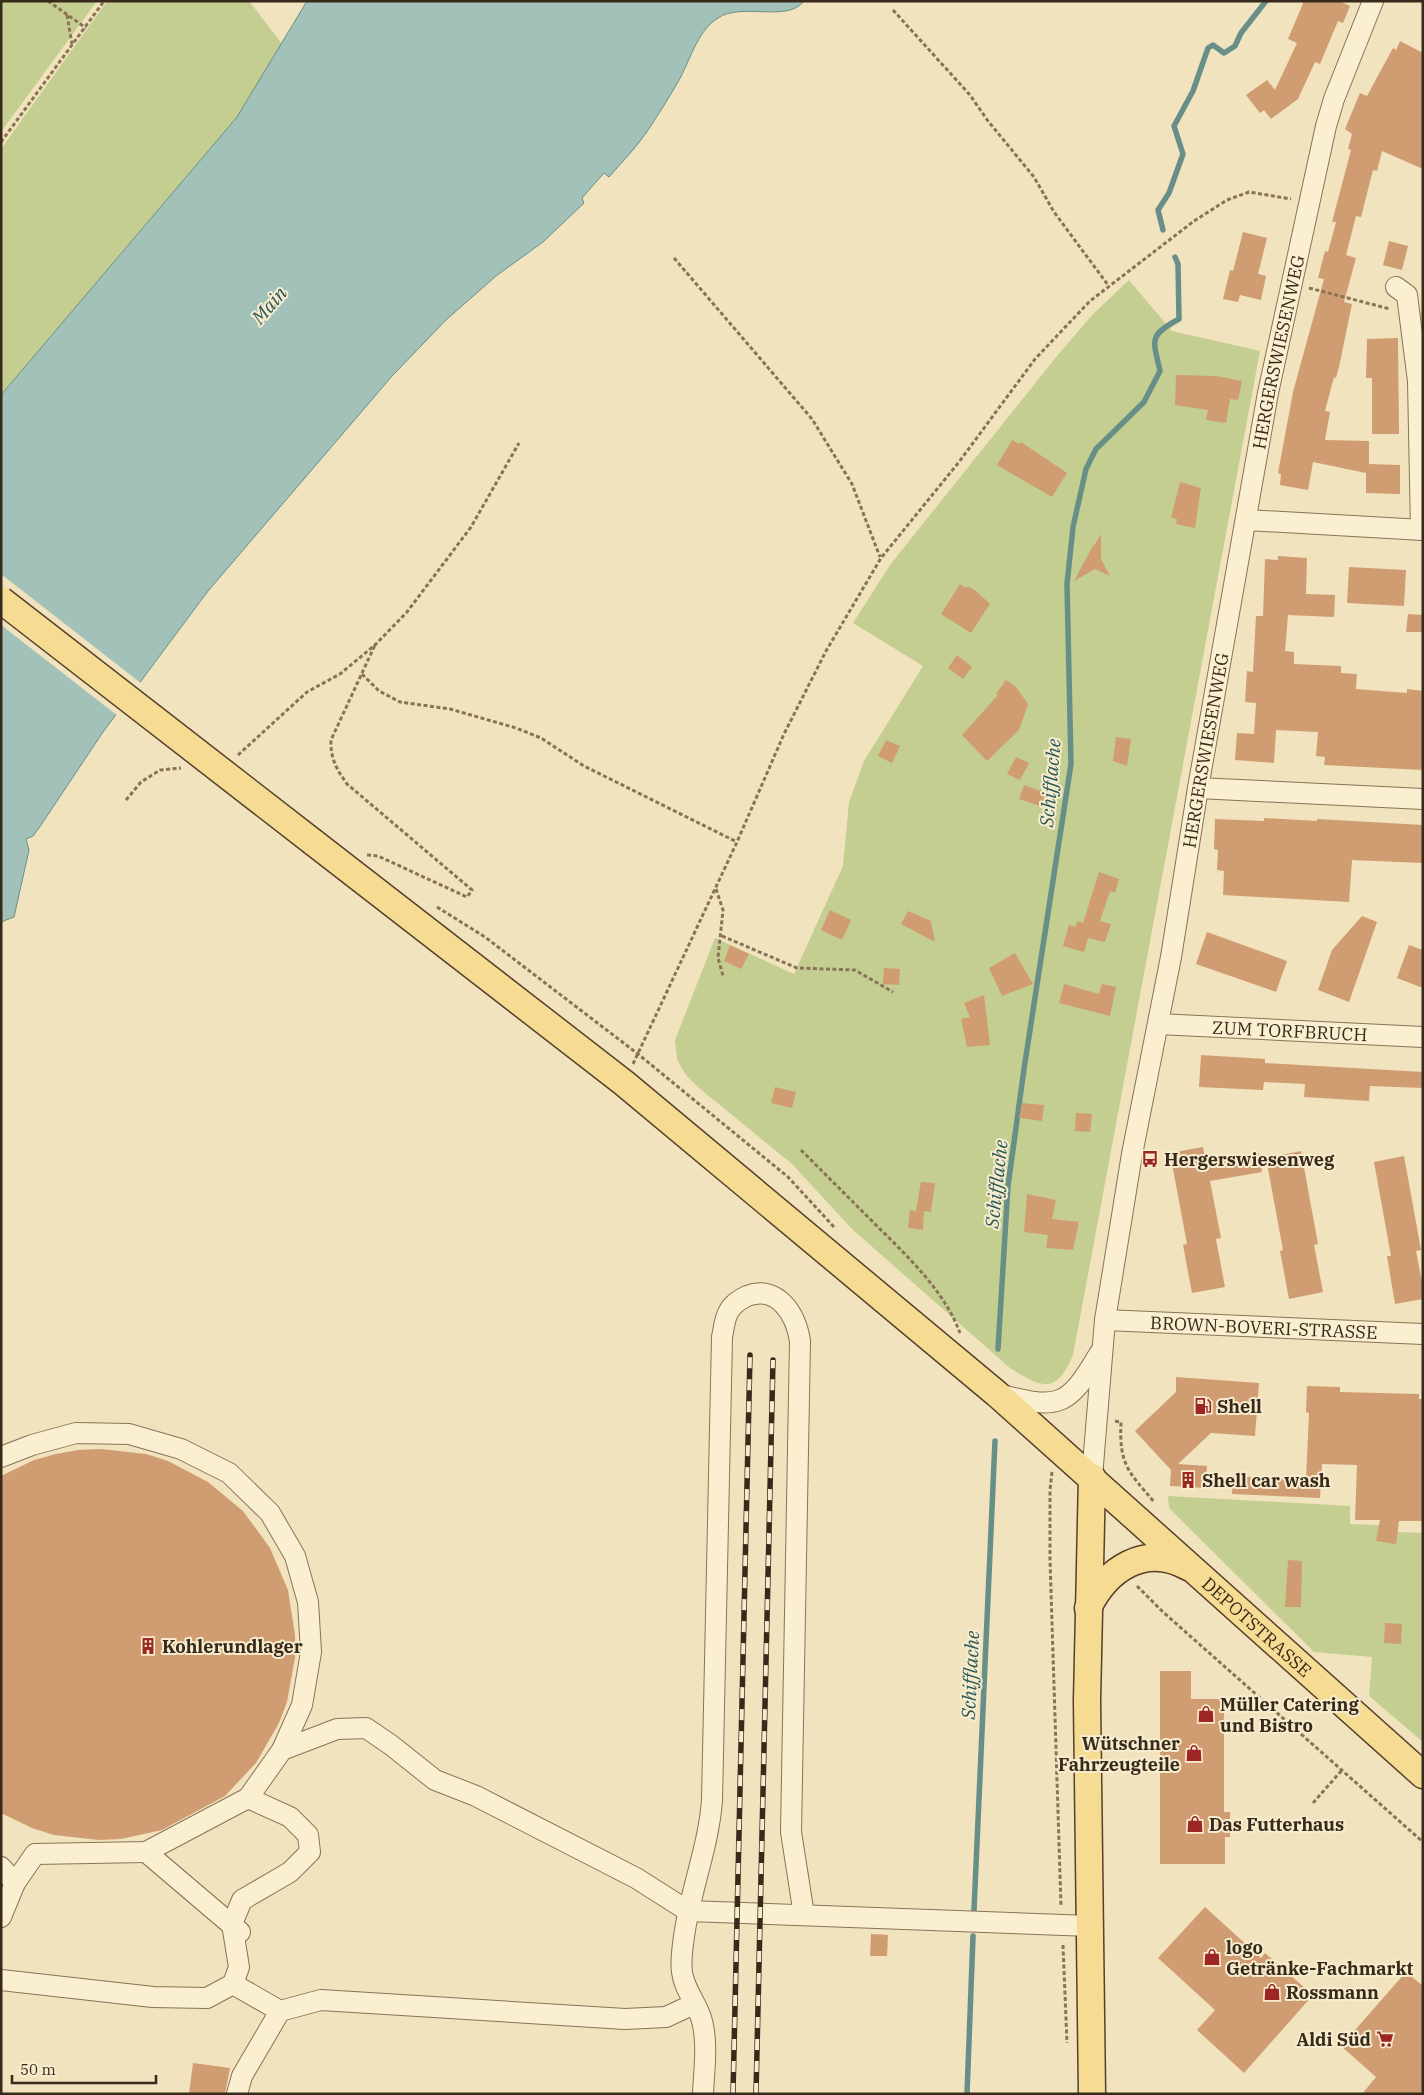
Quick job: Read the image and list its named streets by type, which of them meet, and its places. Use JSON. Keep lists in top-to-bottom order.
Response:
{
  "streets": {
    "main road": ["DEPOTSTRASSE"],
    "street": ["HERGERSWIESENWEG", "ZUM TORFBRUCH", "BROWN-BOVERI-STRASSE"]
  },
  "crossings": [
    ["HERGERSWIESENWEG", "ZUM TORFBRUCH"],
    ["HERGERSWIESENWEG", "BROWN-BOVERI-STRASSE"],
    ["HERGERSWIESENWEG", "DEPOTSTRASSE"]
  ],
  "water": ["Main", "Schifflache"],
  "places": {
    "bus stop": ["Hergerswiesenweg"],
    "fuel station": ["Shell"],
    "building": ["Shell car wash", "Kohlerundlager"],
    "shop": [
      "Müller Catering und Bistro",
      "Wütschner Fahrzeugteile",
      "Das Futterhaus",
      "logo Getränke-Fachmarkt",
      "Rossmann"
    ],
    "supermarket": ["Aldi Süd"]
  },
  "scale_bar": "50 m"
}
